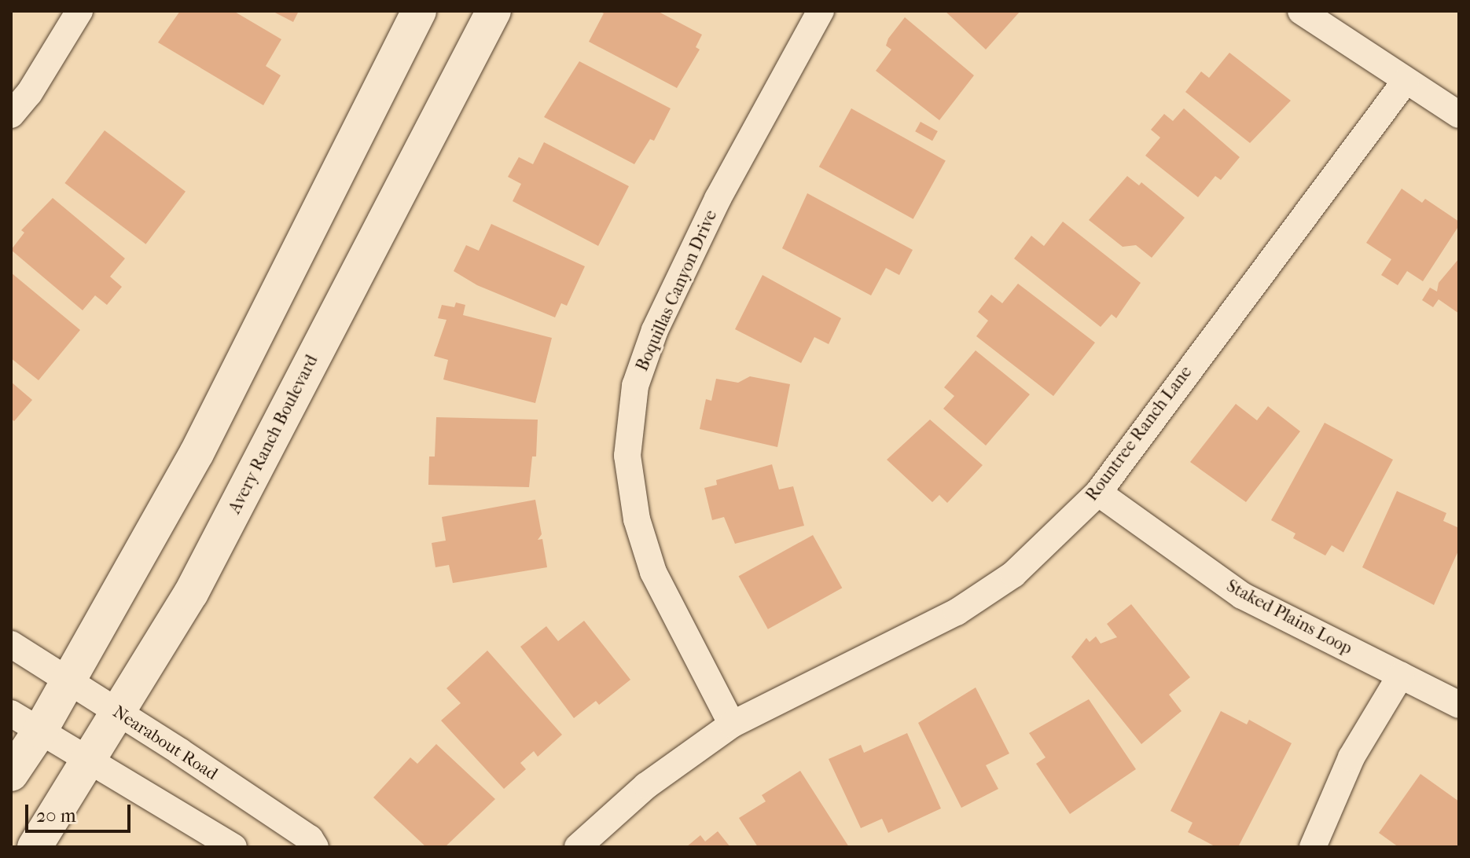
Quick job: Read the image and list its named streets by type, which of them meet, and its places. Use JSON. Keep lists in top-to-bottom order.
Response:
{
  "streets": {
    "main road": ["Avery Ranch Boulevard"],
    "street": [
      "Boquillas Canyon Drive",
      "Rountree Ranch Lane",
      "Staked Plains Loop",
      "Nearabout Road"
    ]
  },
  "crossings": [
    ["Boquillas Canyon Drive", "Rountree Ranch Lane"],
    ["Rountree Ranch Lane", "Staked Plains Loop"],
    ["Avery Ranch Boulevard", "Nearabout Road"]
  ],
  "scale_bar": "20 m"
}
